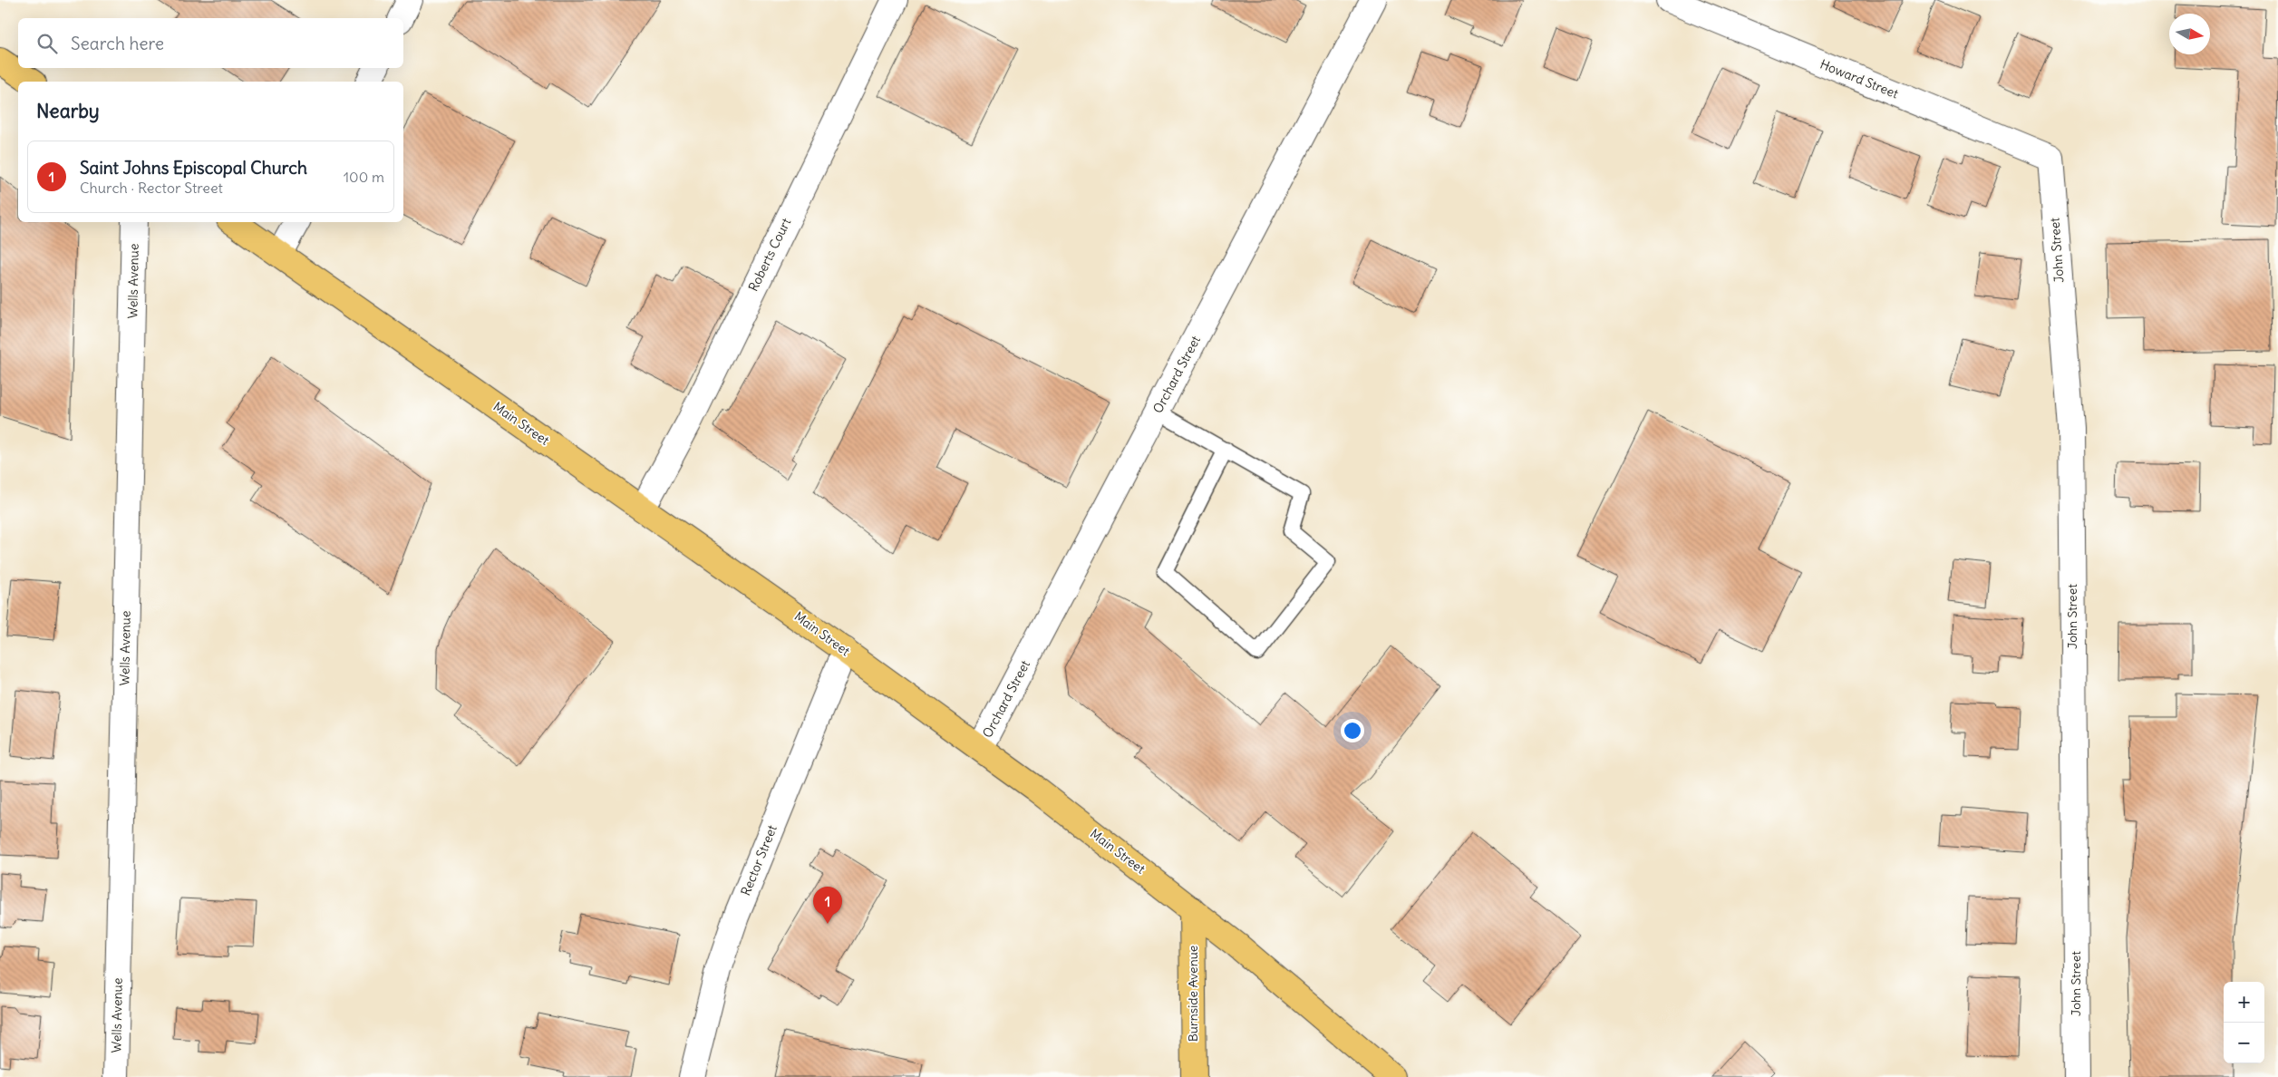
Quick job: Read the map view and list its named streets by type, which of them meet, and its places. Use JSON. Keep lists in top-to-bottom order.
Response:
{
  "streets": {
    "main road": ["Main Street", "Burnside Avenue"],
    "street": [
      "Howard Street",
      "John Street",
      "Roberts Court",
      "Wells Avenue",
      "Orchard Street",
      "Rector Street"
    ]
  },
  "crossings": [
    ["Howard Street", "John Street"],
    ["Roberts Court", "Main Street"],
    ["Orchard Street", "Main Street"],
    ["Main Street", "Rector Street"],
    ["Main Street", "Burnside Avenue"]
  ],
  "north": "right",
  "page": {
    "search": "Search here",
    "heading": "Nearby",
    "list": [
      {
        "mark": "1",
        "name": "Saint Johns Episcopal Church",
        "note": "Church · Rector Street",
        "value": "100 m"
      }
    ],
    "pins": "1",
    "map_buttons": ["+", "−"]
  }
}
